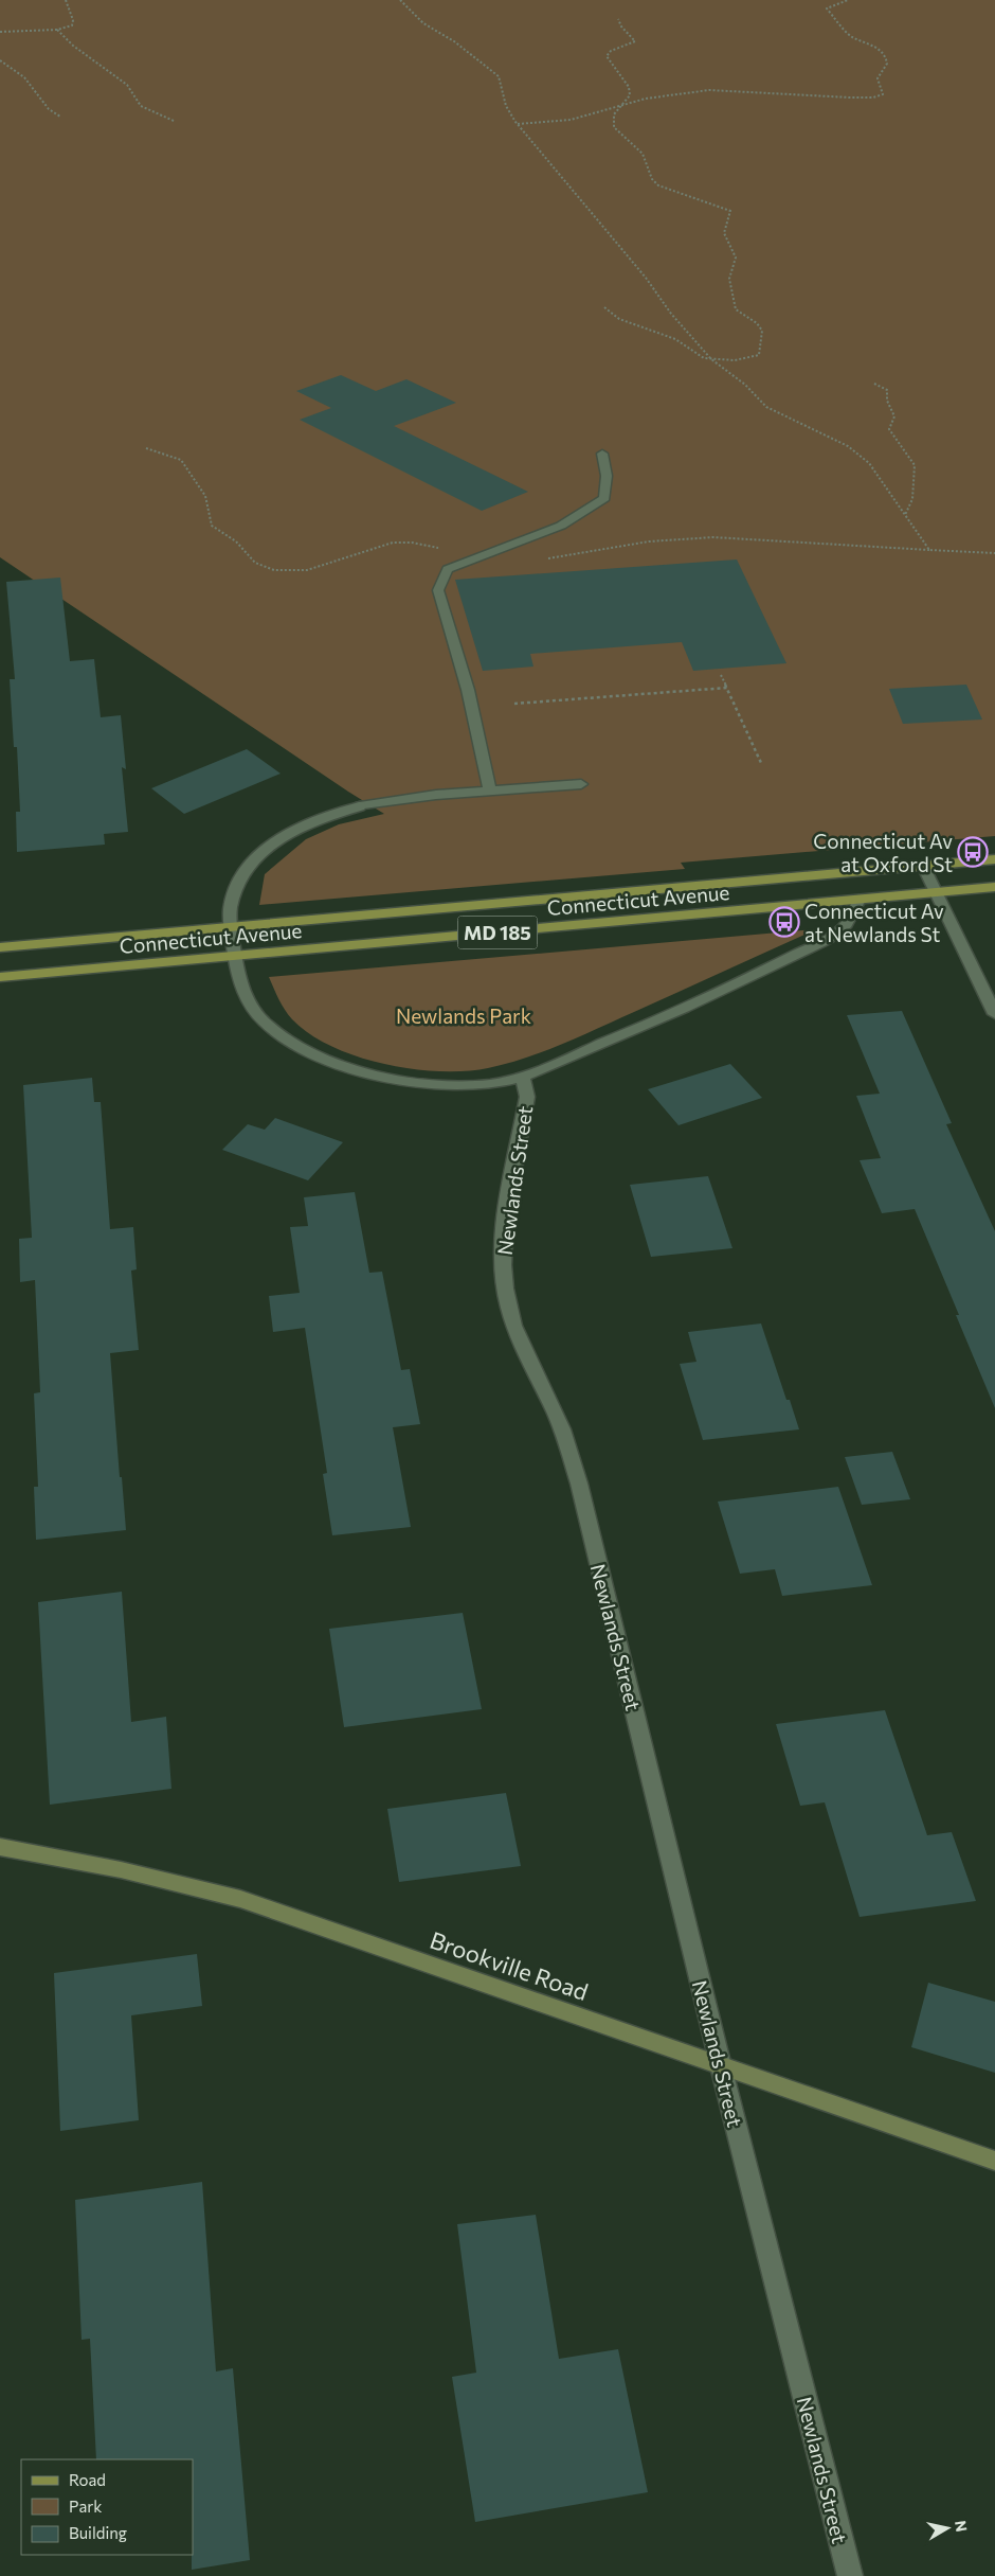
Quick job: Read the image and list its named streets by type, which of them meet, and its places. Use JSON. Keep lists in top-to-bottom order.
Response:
{
  "streets": {
    "main road": ["Connecticut Avenue", "MD 185", "Brookville Road"],
    "street": ["Newlands Street"]
  },
  "crossings": [
    ["Connecticut Avenue", "Newlands Street"],
    ["Newlands Street", "Brookville Road"]
  ],
  "parks": ["Newlands Park"],
  "places": {
    "bus stop": ["Connecticut Av at Oxford St", "Connecticut Av at Newlands St"]
  },
  "legend": ["Road", "Park", "Building"],
  "north": "right"
}
